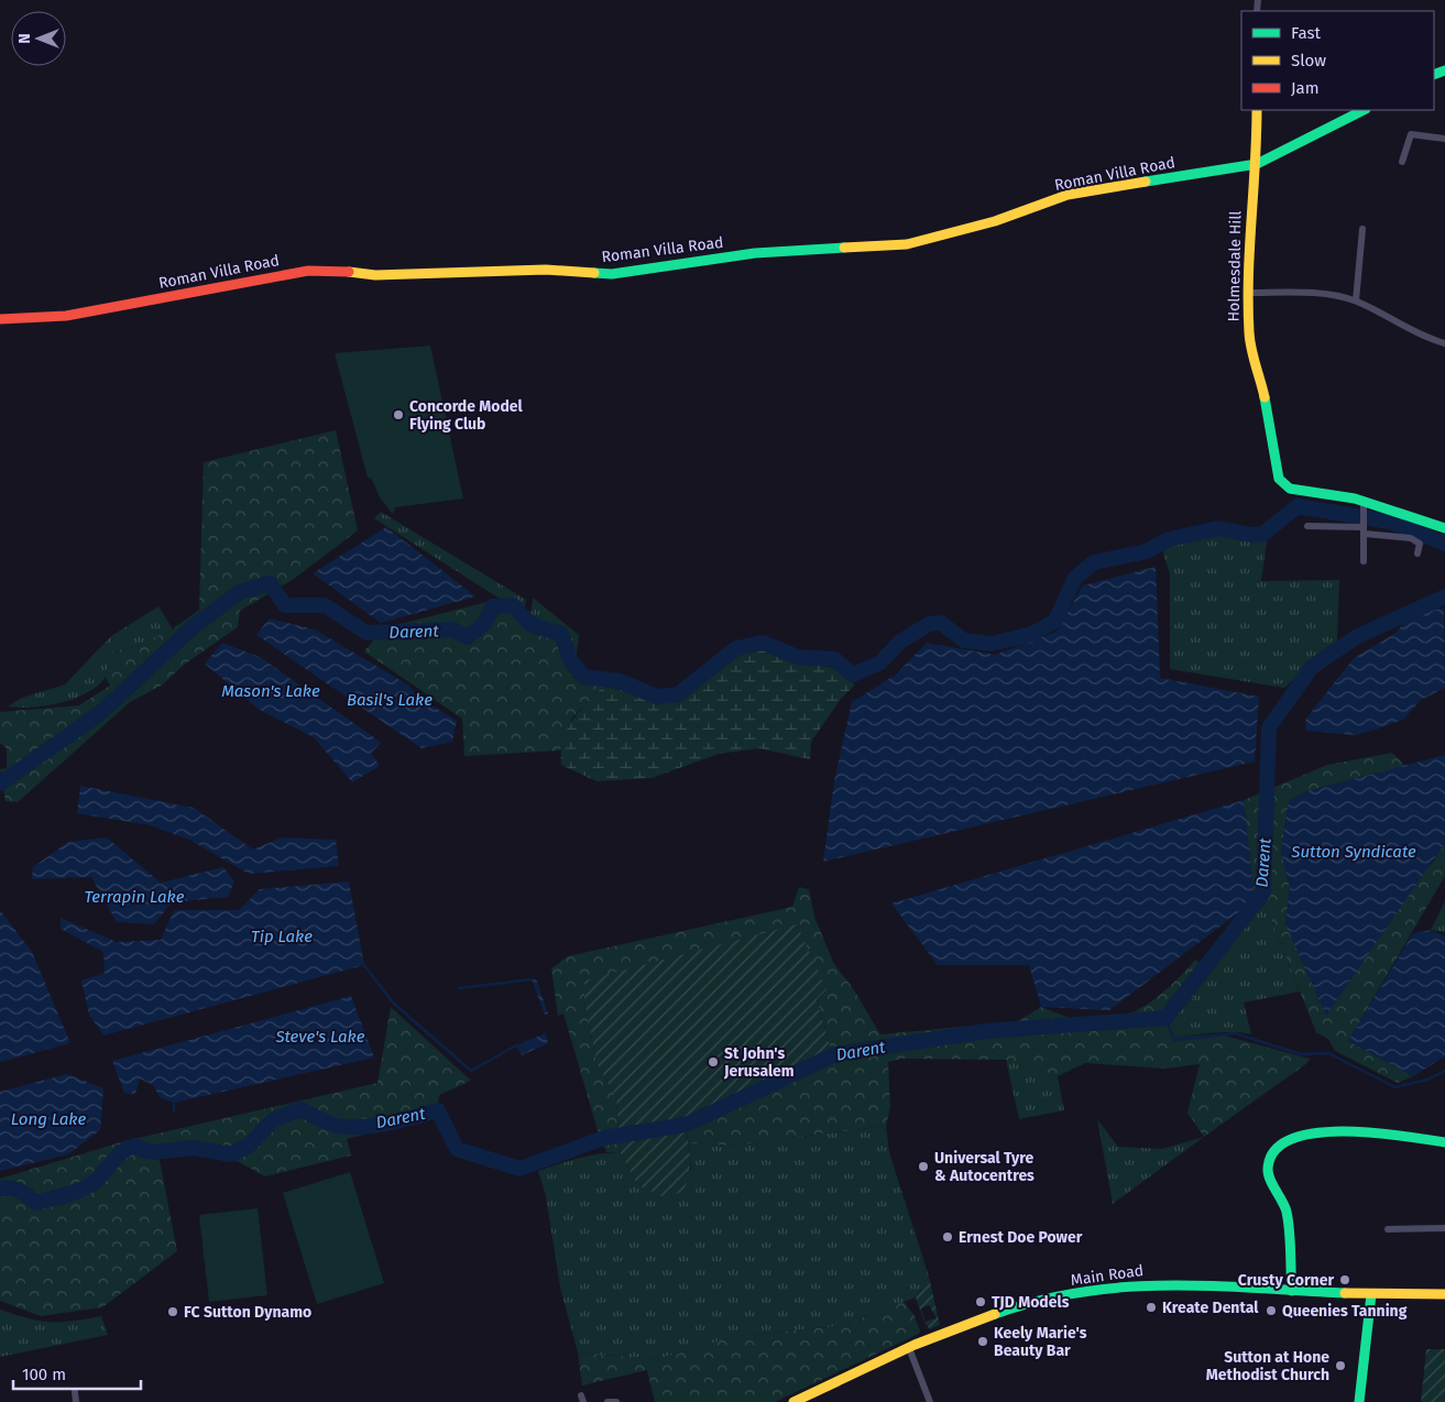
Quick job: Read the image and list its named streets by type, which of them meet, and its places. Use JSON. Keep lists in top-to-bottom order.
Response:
{
  "streets": {
    "street": ["Roman Villa Road", "Holmesdale Hill", "Main Road"]
  },
  "crossings": [
    ["Roman Villa Road", "Holmesdale Hill"]
  ],
  "water": [
    "Darent",
    "Mason's Lake",
    "Basil's Lake",
    "Sutton Syndicate",
    "Terrapin Lake",
    "Tip Lake",
    "Steve's Lake",
    "Long Lake"
  ],
  "places": [
    "Concorde Model Flying Club",
    "St John's Jerusalem",
    "Universal Tyre & Autocentres",
    "Ernest Doe Power",
    "Crusty Corner",
    "TJD Models",
    "Kreate Dental",
    "Queenies Tanning",
    "FC Sutton Dynamo",
    "Keely Marie's Beauty Bar",
    "Sutton at Hone Methodist Church"
  ],
  "legend": ["Fast", "Slow", "Jam"],
  "scale_bar": "100 m",
  "north": "left"
}
